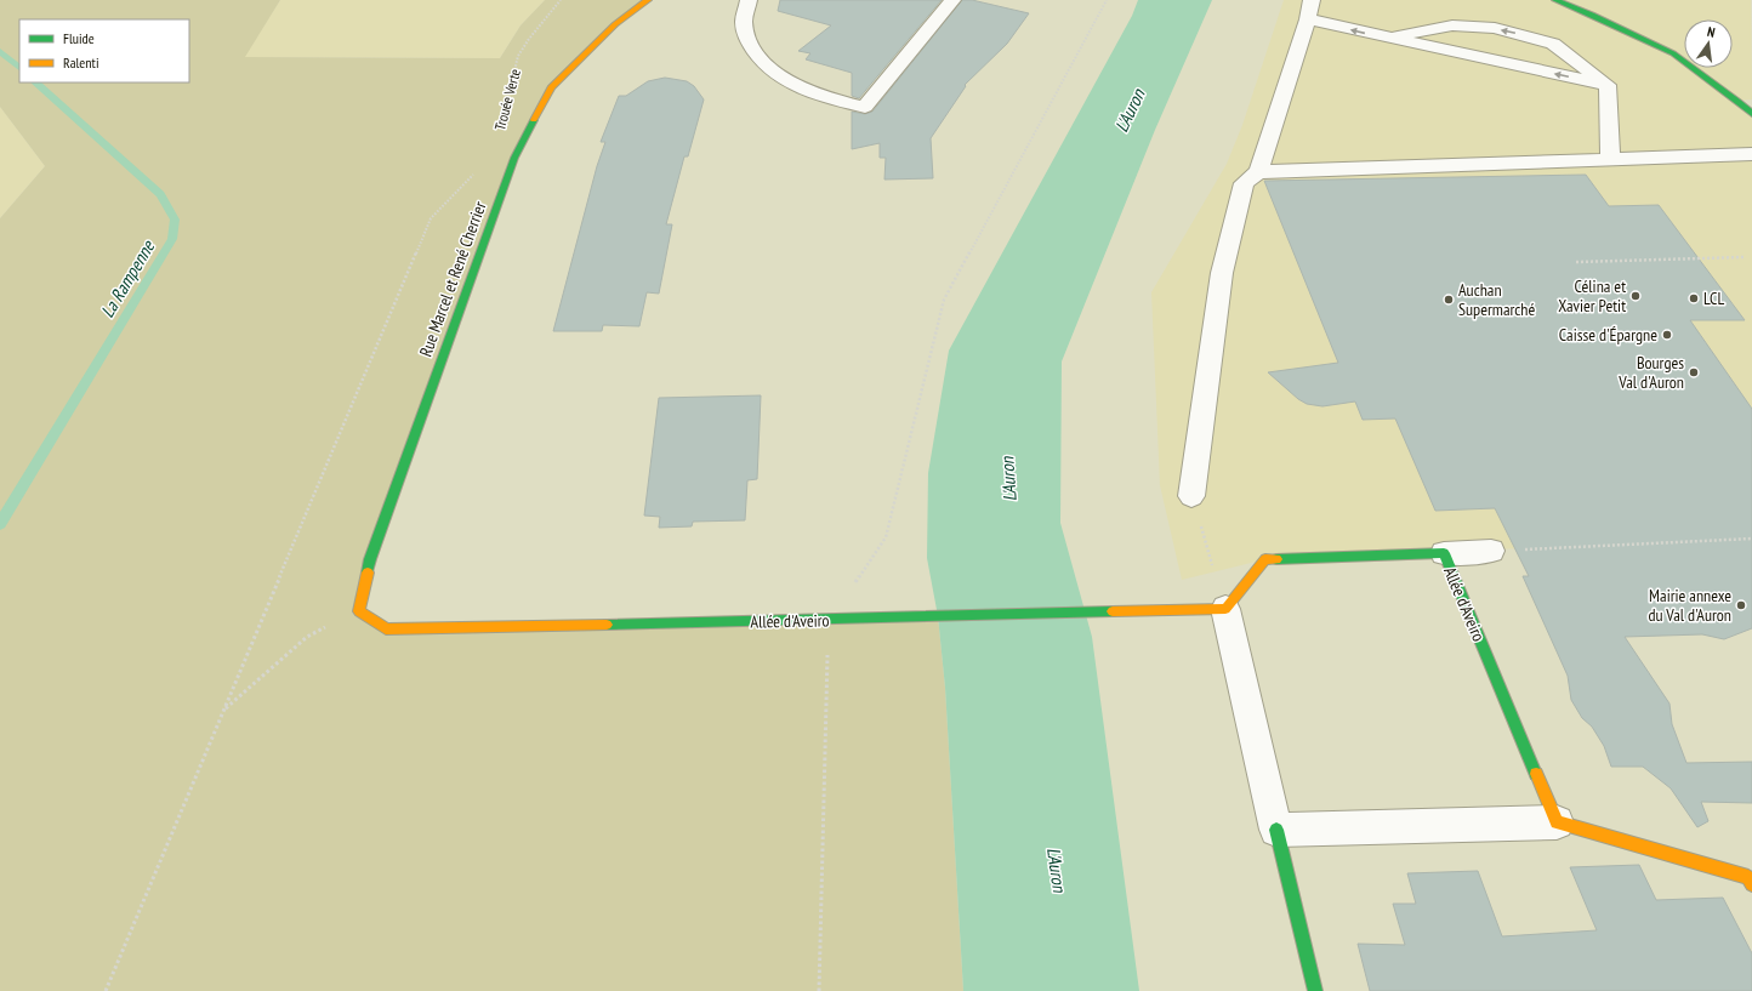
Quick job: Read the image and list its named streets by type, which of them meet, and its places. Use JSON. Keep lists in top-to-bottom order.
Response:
{
  "streets": {
    "street": ["Rue Marcel et René Cherrier", "Allée d'Aveiro"],
    "path": ["Trouée Verte"]
  },
  "crossings": [
    ["Rue Marcel et René Cherrier", "Allée d'Aveiro"]
  ],
  "water": ["L'Auron", "La Rampenne"],
  "places": [
    "Célina et Xavier Petit",
    "LCL",
    "Auchan Supermarché",
    "Caisse d'Épargne",
    "Bourges Val d'Auron",
    "Mairie annexe du Val d'Auron"
  ],
  "legend": ["Fluide", "Ralenti"],
  "north": "top"
}
